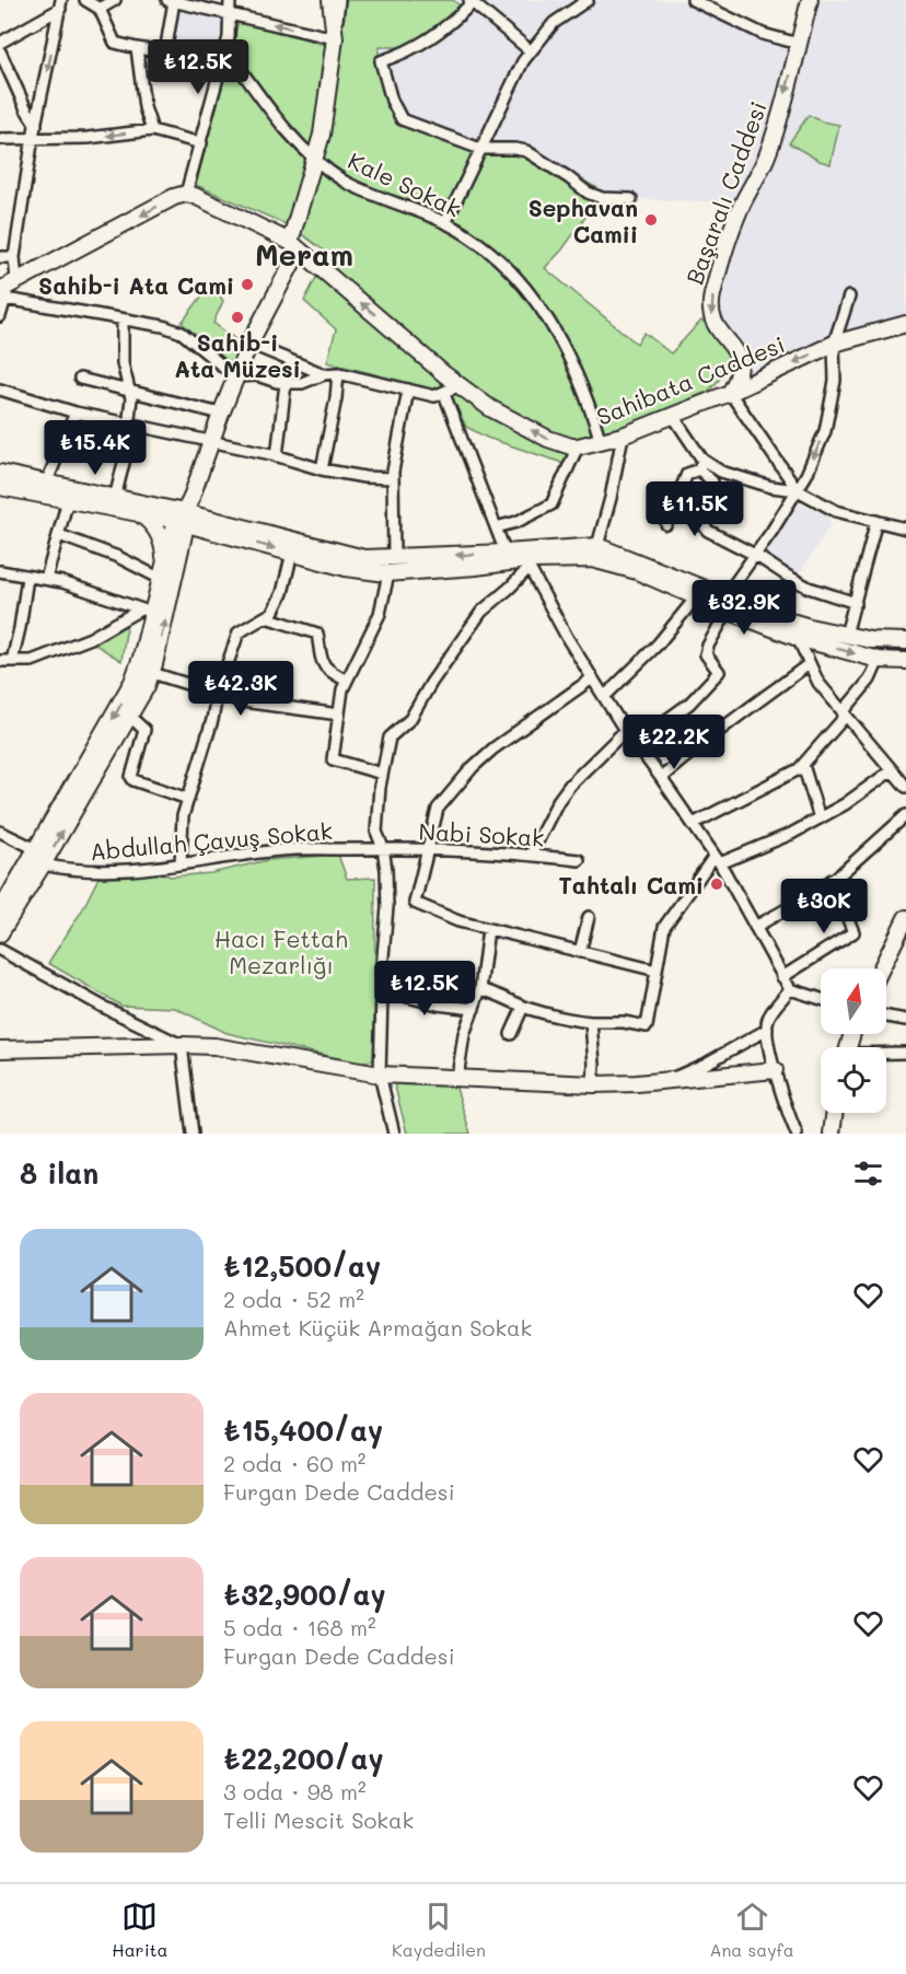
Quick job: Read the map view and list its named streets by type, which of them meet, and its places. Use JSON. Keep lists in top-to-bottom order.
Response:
{
  "streets": {
    "street": [
      "Kale Sokak",
      "Başaralı Caddesi",
      "Sahibata Caddesi",
      "Nabi Sokak",
      "Abdullah Çavuş Sokak"
    ]
  },
  "crossings": [
    ["Kale Sokak", "Sahibata Caddesi"],
    ["Başaralı Caddesi", "Sahibata Caddesi"],
    ["Nabi Sokak", "Abdullah Çavuş Sokak"]
  ],
  "districts": ["Meram"],
  "parks": ["Hacı Fettah Mezarlığı"],
  "places": [
    "Sephavan Camii",
    "Sahib-i Ata Cami",
    "Sahib-i Ata Müzesi",
    "Tahtalı Cami"
  ],
  "north": "top",
  "page": {
    "price": [
      "₺12.5K",
      "₺15.4K",
      "₺11.5K",
      "₺32.9K",
      "₺42.3K",
      "₺22.2K",
      "₺30K",
      "₺12.5K"
    ],
    "heading": "8 ilan",
    "list": [
      {
        "name": "₺12,500/ay",
        "note": "2 oda · 52 m² · Ahmet Küçük Armağan Sokak"
      },
      {
        "name": "₺15,400/ay",
        "note": "2 oda · 60 m² · Furgan Dede Caddesi"
      },
      {
        "name": "₺32,900/ay",
        "note": "5 oda · 168 m² · Furgan Dede Caddesi"
      },
      {
        "name": "₺22,200/ay",
        "note": "3 oda · 98 m² · Telli Mescit Sokak"
      }
    ],
    "tabs": ["Harita", "Kaydedilen", "Ana sayfa"]
  }
}
